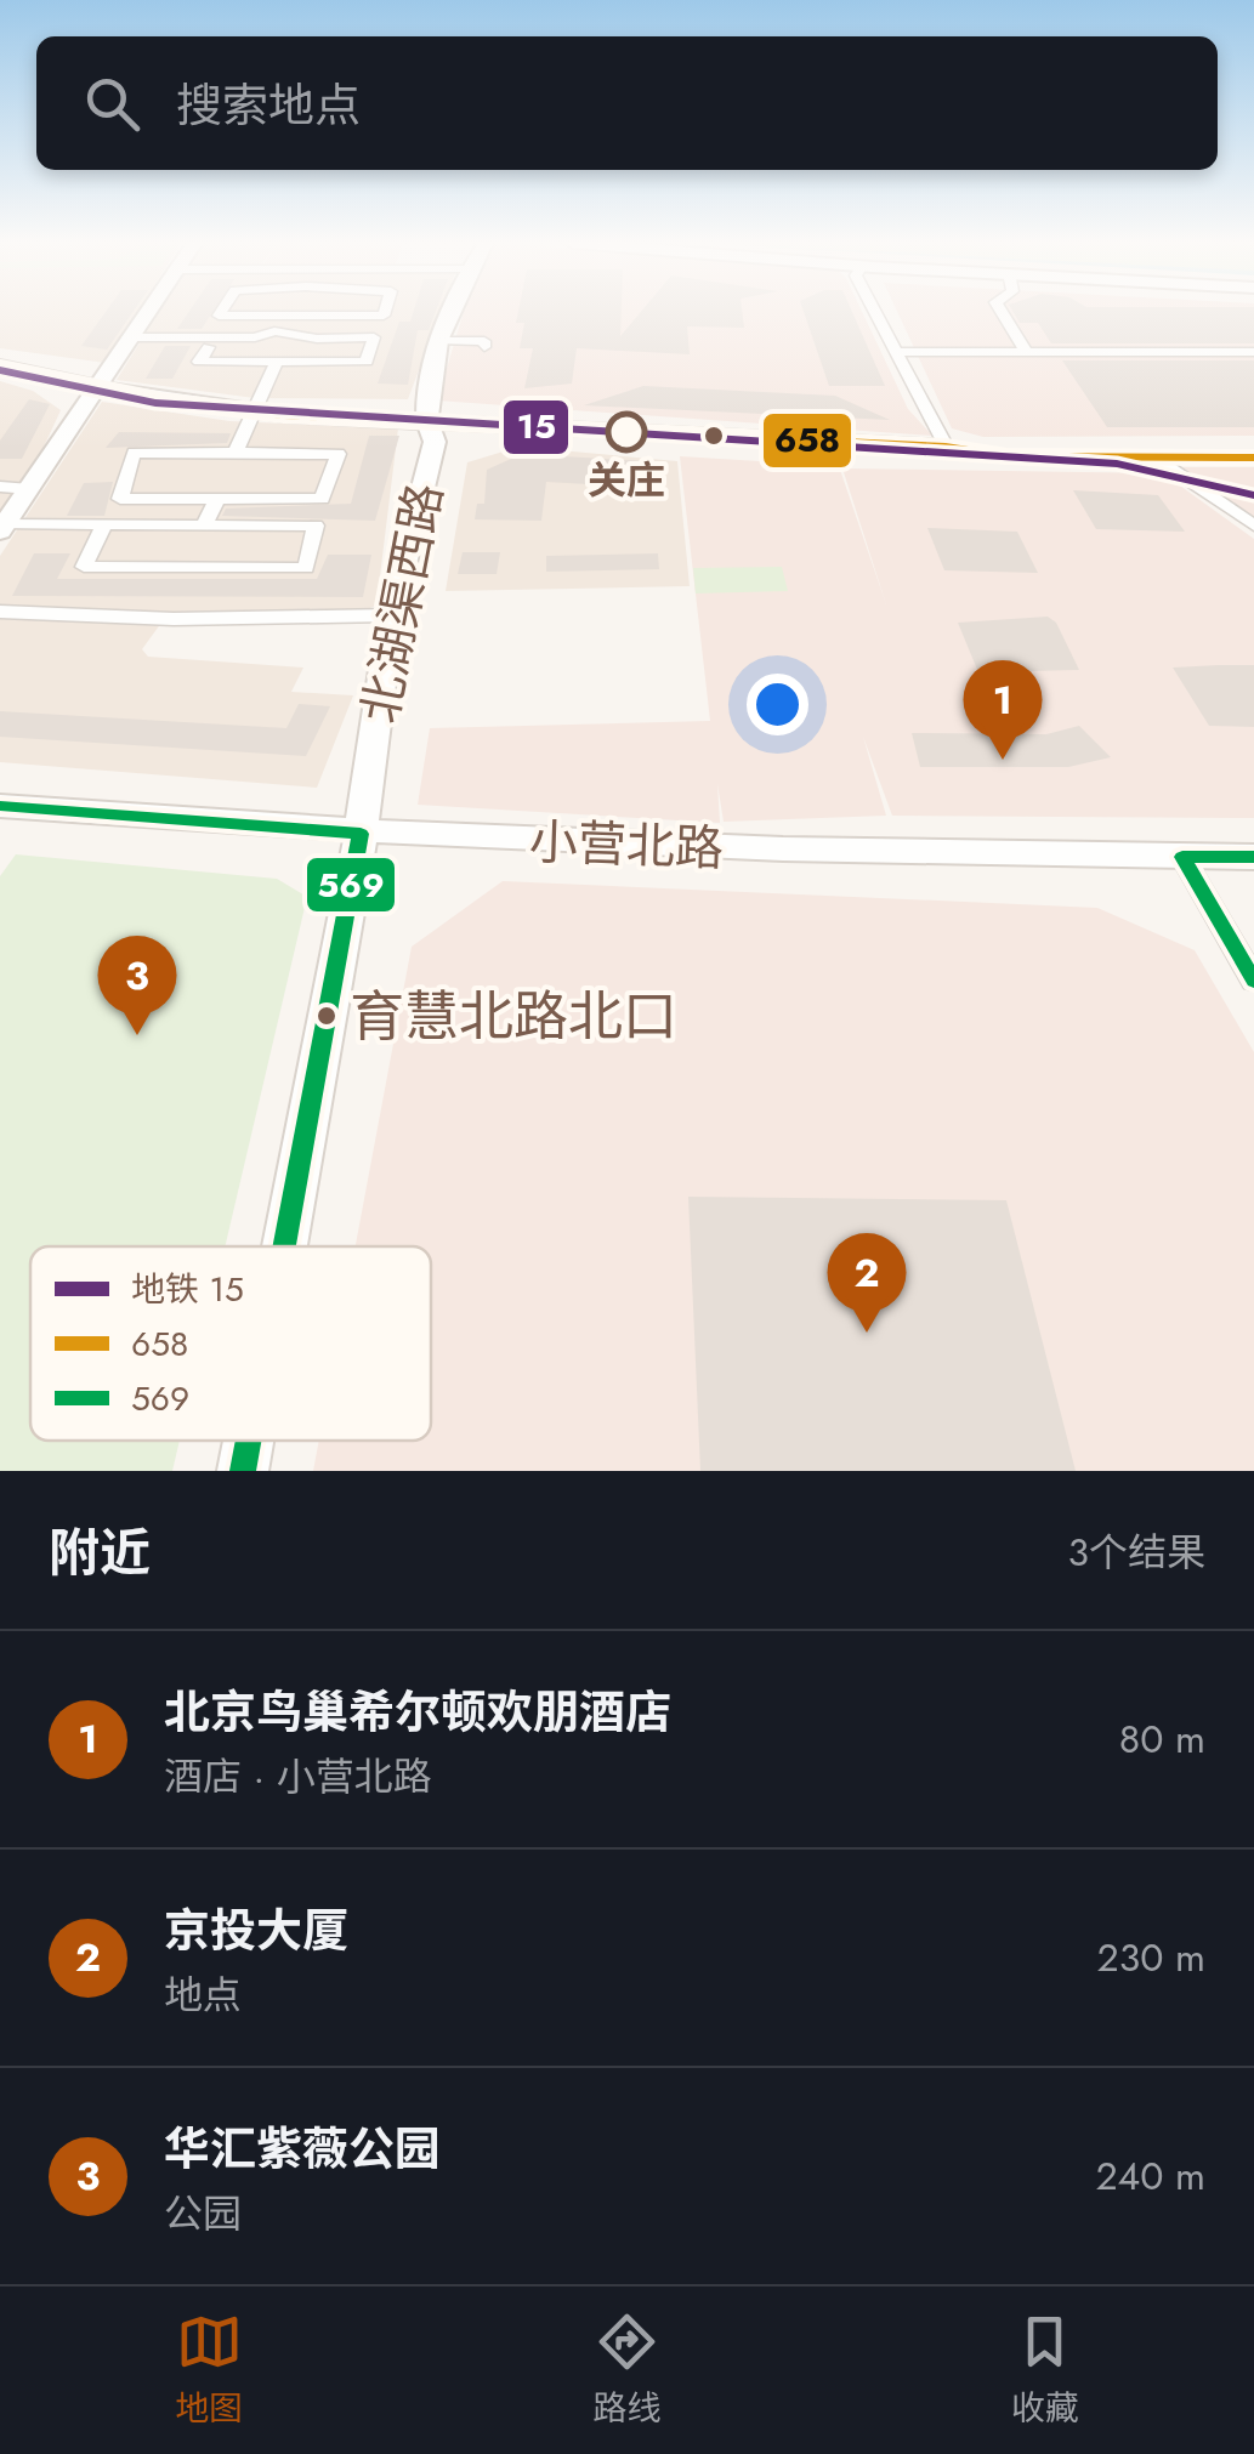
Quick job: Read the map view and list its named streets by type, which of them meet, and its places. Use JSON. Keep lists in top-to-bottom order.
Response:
{
  "streets": {
    "street": ["北湖渠西路", "小营北路"]
  },
  "crossings": [
    ["北湖渠西路", "小营北路"]
  ],
  "places": ["关庄", "育慧北路北口"],
  "lines": ["transit line 658", "metro line 15", "transit line 569"],
  "legend": ["地铁 15", "658", "569"],
  "page": {
    "search": "搜索地点",
    "pins": ["1", "3", "2"],
    "heading": ["附近", "3个结果"],
    "list": [
      {
        "mark": "1",
        "name": "北京鸟巢希尔顿欢朋酒店",
        "note": "酒店 · 小营北路",
        "value": "80 m"
      },
      {
        "mark": "2",
        "name": "京投大厦",
        "note": "地点",
        "value": "230 m"
      },
      {
        "mark": "3",
        "name": "华汇紫薇公园",
        "note": "公园",
        "value": "240 m"
      }
    ],
    "nav": ["地图", "路线", "收藏"]
  }
}
